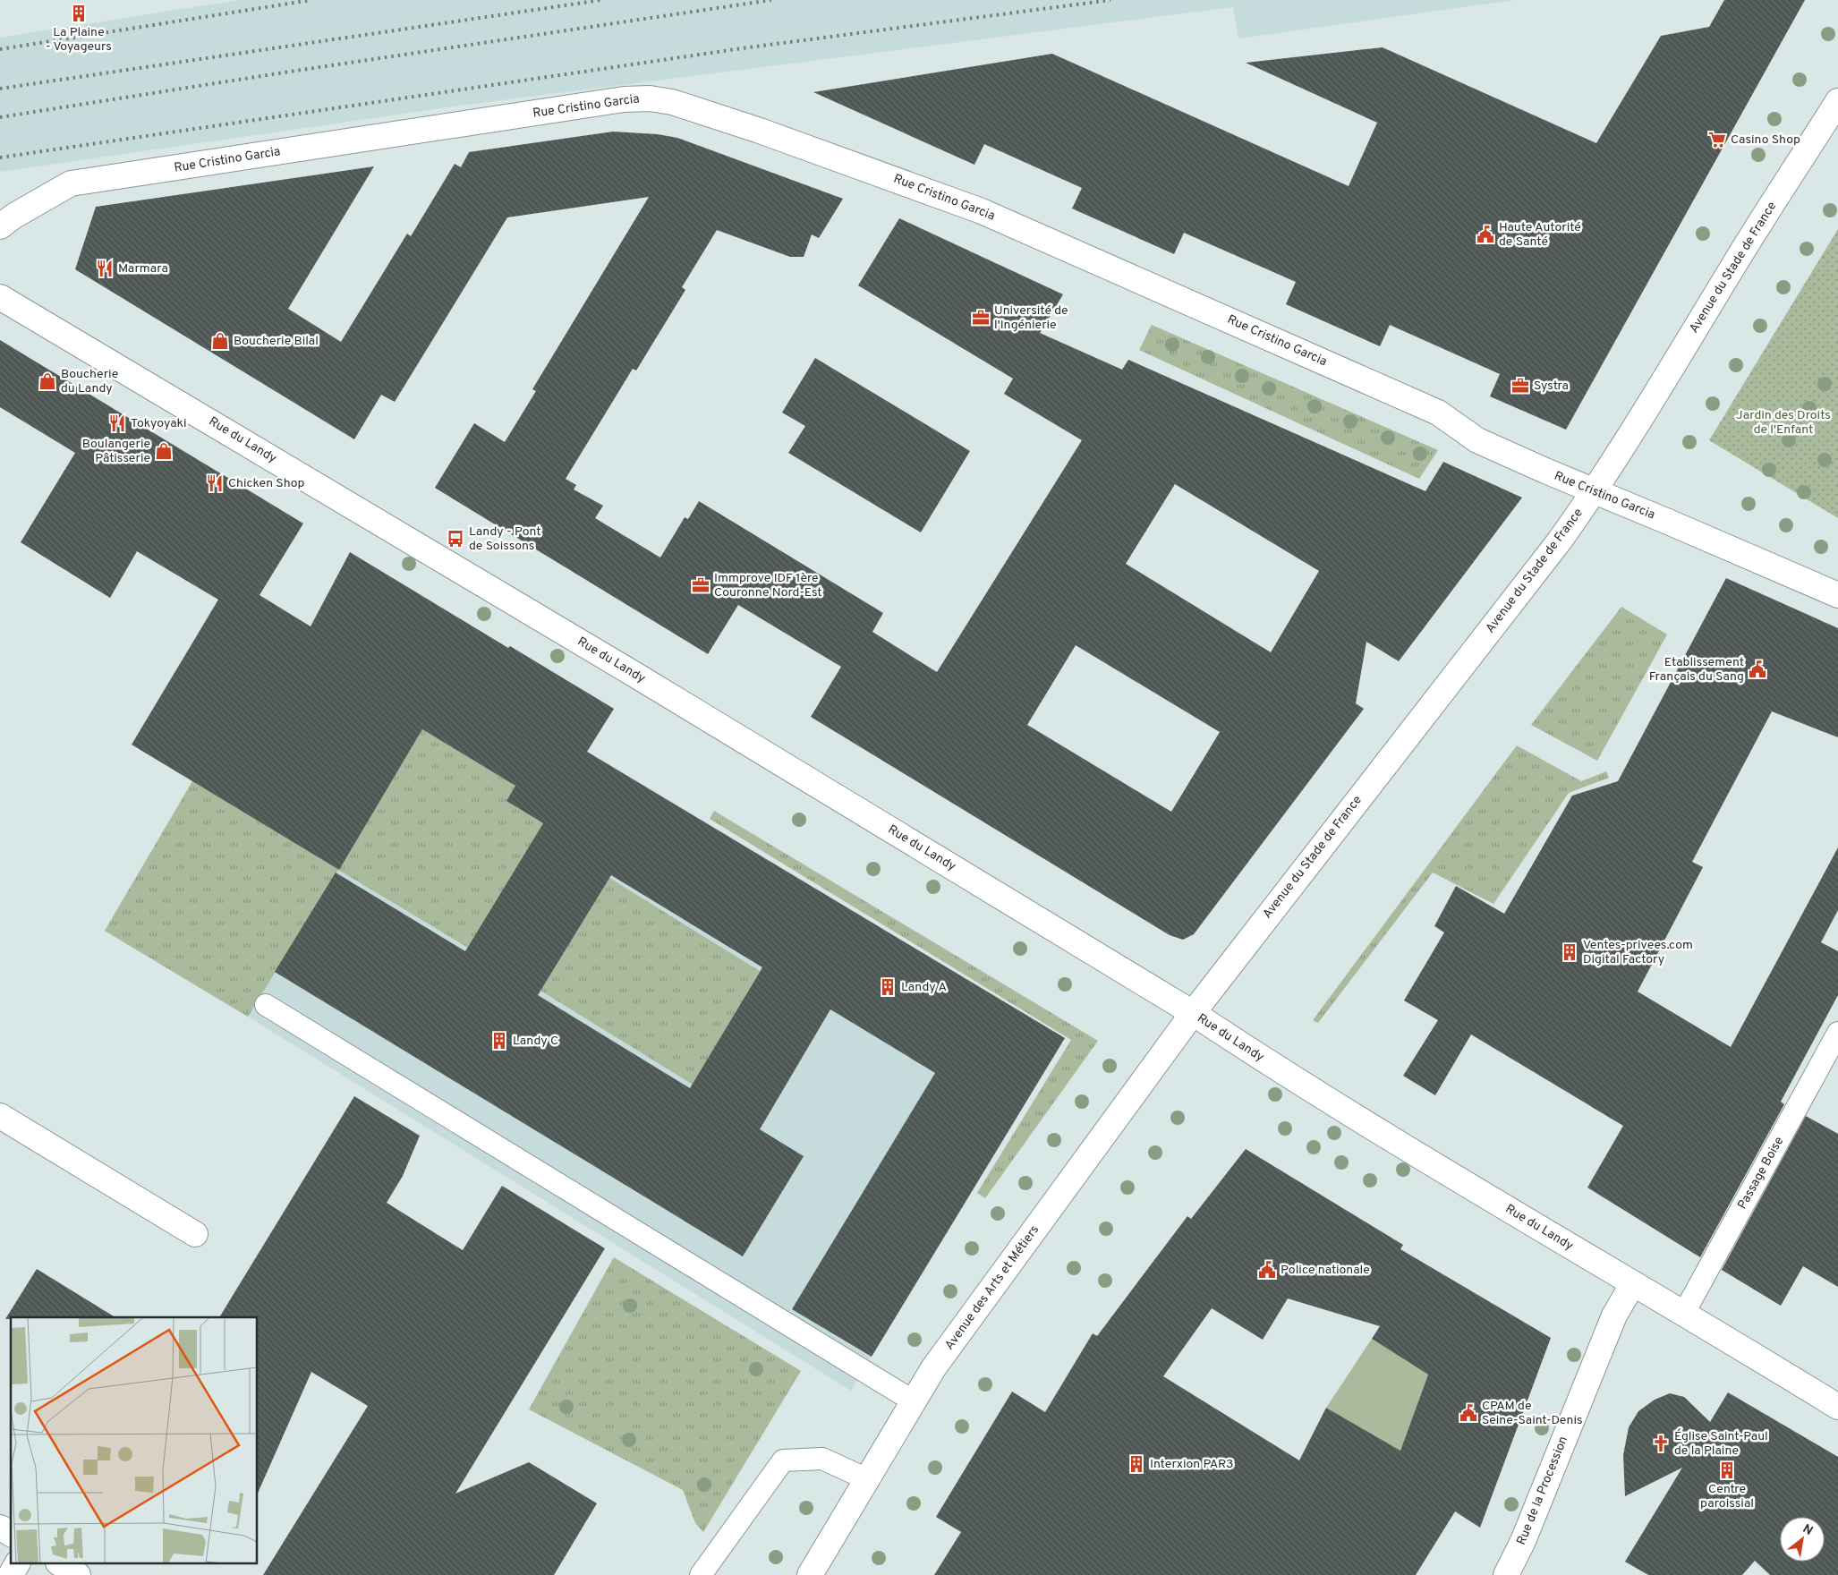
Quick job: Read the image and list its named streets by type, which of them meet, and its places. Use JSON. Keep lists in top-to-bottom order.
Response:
{
  "streets": {
    "street": [
      "Rue Cristino Garcia",
      "Avenue du Stade de France",
      "Rue du Landy",
      "Avenue des Arts et Métiers",
      "Rue de la Procession"
    ],
    "lane": ["Passage Boise"]
  },
  "crossings": [
    ["Rue Cristino Garcia", "Avenue du Stade de France"],
    ["Avenue du Stade de France", "Rue du Landy"],
    ["Avenue du Stade de France", "Avenue des Arts et Métiers"],
    ["Rue du Landy", "Passage Boise"],
    ["Rue du Landy", "Avenue des Arts et Métiers"],
    ["Rue du Landy", "Rue de la Procession"]
  ],
  "parks": ["Jardin des Droits de l'Enfant"],
  "places": {
    "building": [
      "La Plaine - Voyageurs",
      "Ventes-privees.com Digital Factory",
      "Landy A",
      "Landy C",
      "Interxion PAR3",
      "Centre paroissial"
    ],
    "supermarket": ["Casino Shop"],
    "public building": [
      "Haute Autorité de Santé",
      "Etablissement Français du Sang",
      "Police nationale",
      "CPAM de Seine-Saint-Denis"
    ],
    "restaurant": ["Marmara", "Tokyoyaki", "Chicken Shop"],
    "office": ["Université de l'Ingénierie", "Systra", "Immprove IDF 1ère Couronne Nord-Est"],
    "shop": ["Boucherie Bilal", "Boucherie du Landy", "Boulangerie Pâtisserie"],
    "bus stop": ["Landy - Pont de Soissons"],
    "church": ["Église Saint-Paul de la Plaine"]
  },
  "north": "top right"
}
